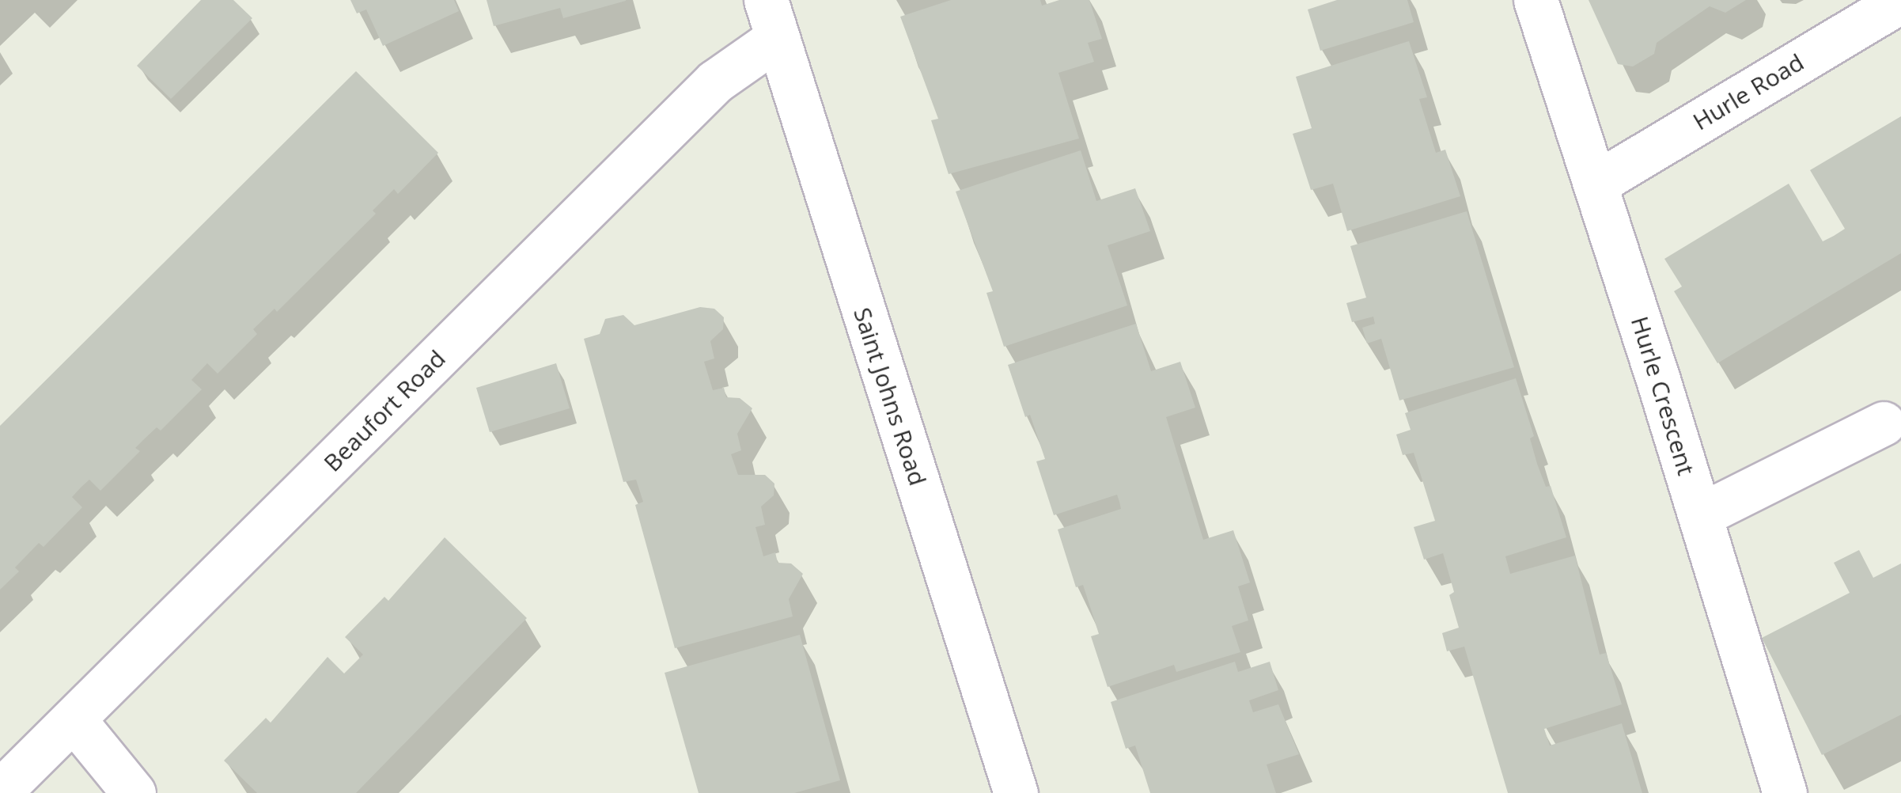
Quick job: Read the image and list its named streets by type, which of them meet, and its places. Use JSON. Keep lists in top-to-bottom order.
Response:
{
  "streets": {
    "street": [
      "Hurle Road",
      "Hurle Crescent",
      "Saint Johns Road",
      "Beaufort Road"
    ]
  },
  "crossings": [
    ["Hurle Road", "Hurle Crescent"],
    ["Saint Johns Road", "Beaufort Road"]
  ]
}
